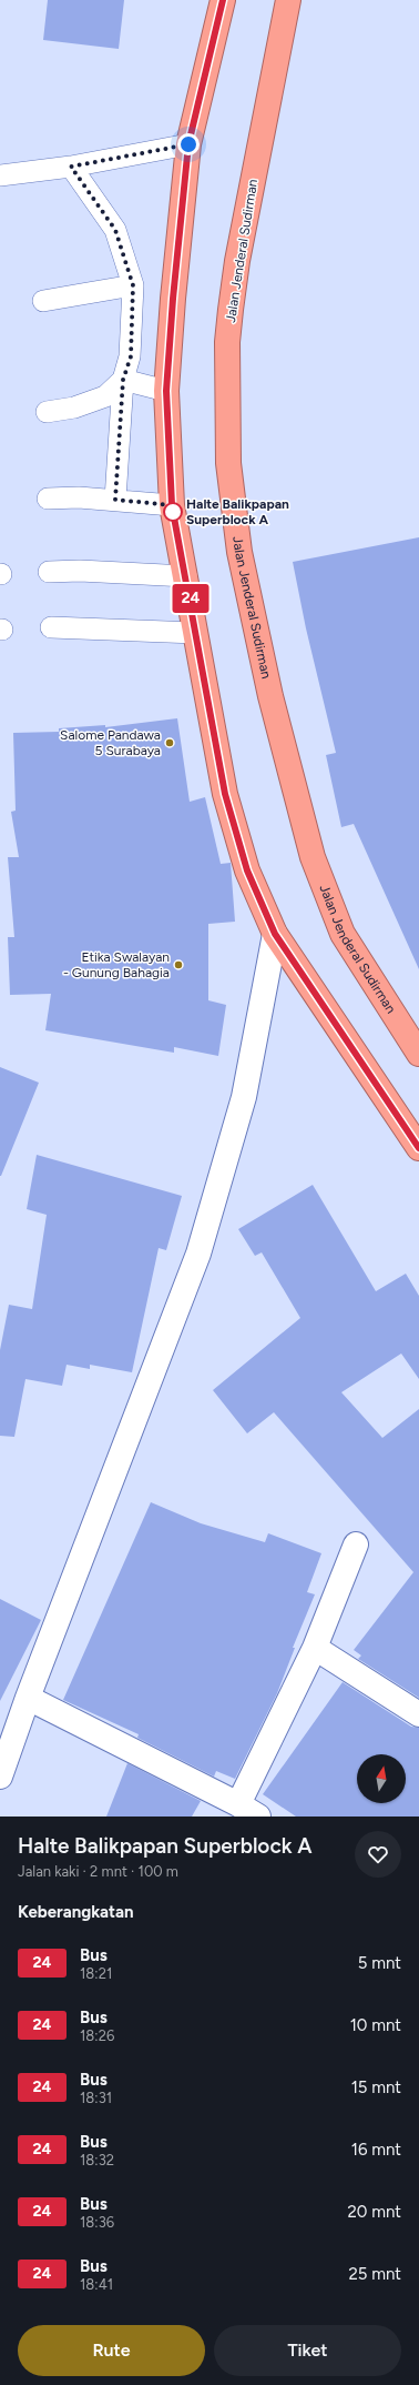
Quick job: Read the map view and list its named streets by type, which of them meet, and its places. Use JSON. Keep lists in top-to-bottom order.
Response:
{
  "streets": {
    "highway": ["Jalan Jenderal Sudirman"]
  },
  "places": ["Halte Balikpapan Superblock A", "Salome Pandawa 5 Surabaya", "Etika Swalayan - Gunung Bahagia"],
  "lines": ["bus line 24"],
  "north": "top",
  "page": {
    "on_map": "24",
    "heading": [
      ["Halte Balikpapan Superblock A", "Jalan kaki · 2 mnt · 100 m"],
      "Keberangkatan"
    ],
    "list": [
      {
        "mark": "24",
        "name": "Bus",
        "note": "18:21",
        "value": "5 mnt"
      },
      {
        "mark": "24",
        "name": "Bus",
        "note": "18:26",
        "value": "10 mnt"
      },
      {
        "mark": "24",
        "name": "Bus",
        "note": "18:31",
        "value": "15 mnt"
      },
      {
        "mark": "24",
        "name": "Bus",
        "note": "18:32",
        "value": "16 mnt"
      },
      {
        "mark": "24",
        "name": "Bus",
        "note": "18:36",
        "value": "20 mnt"
      },
      {
        "mark": "24",
        "name": "Bus",
        "note": "18:41",
        "value": "25 mnt"
      }
    ],
    "buttons": ["Rute", "Tiket"]
  }
}
